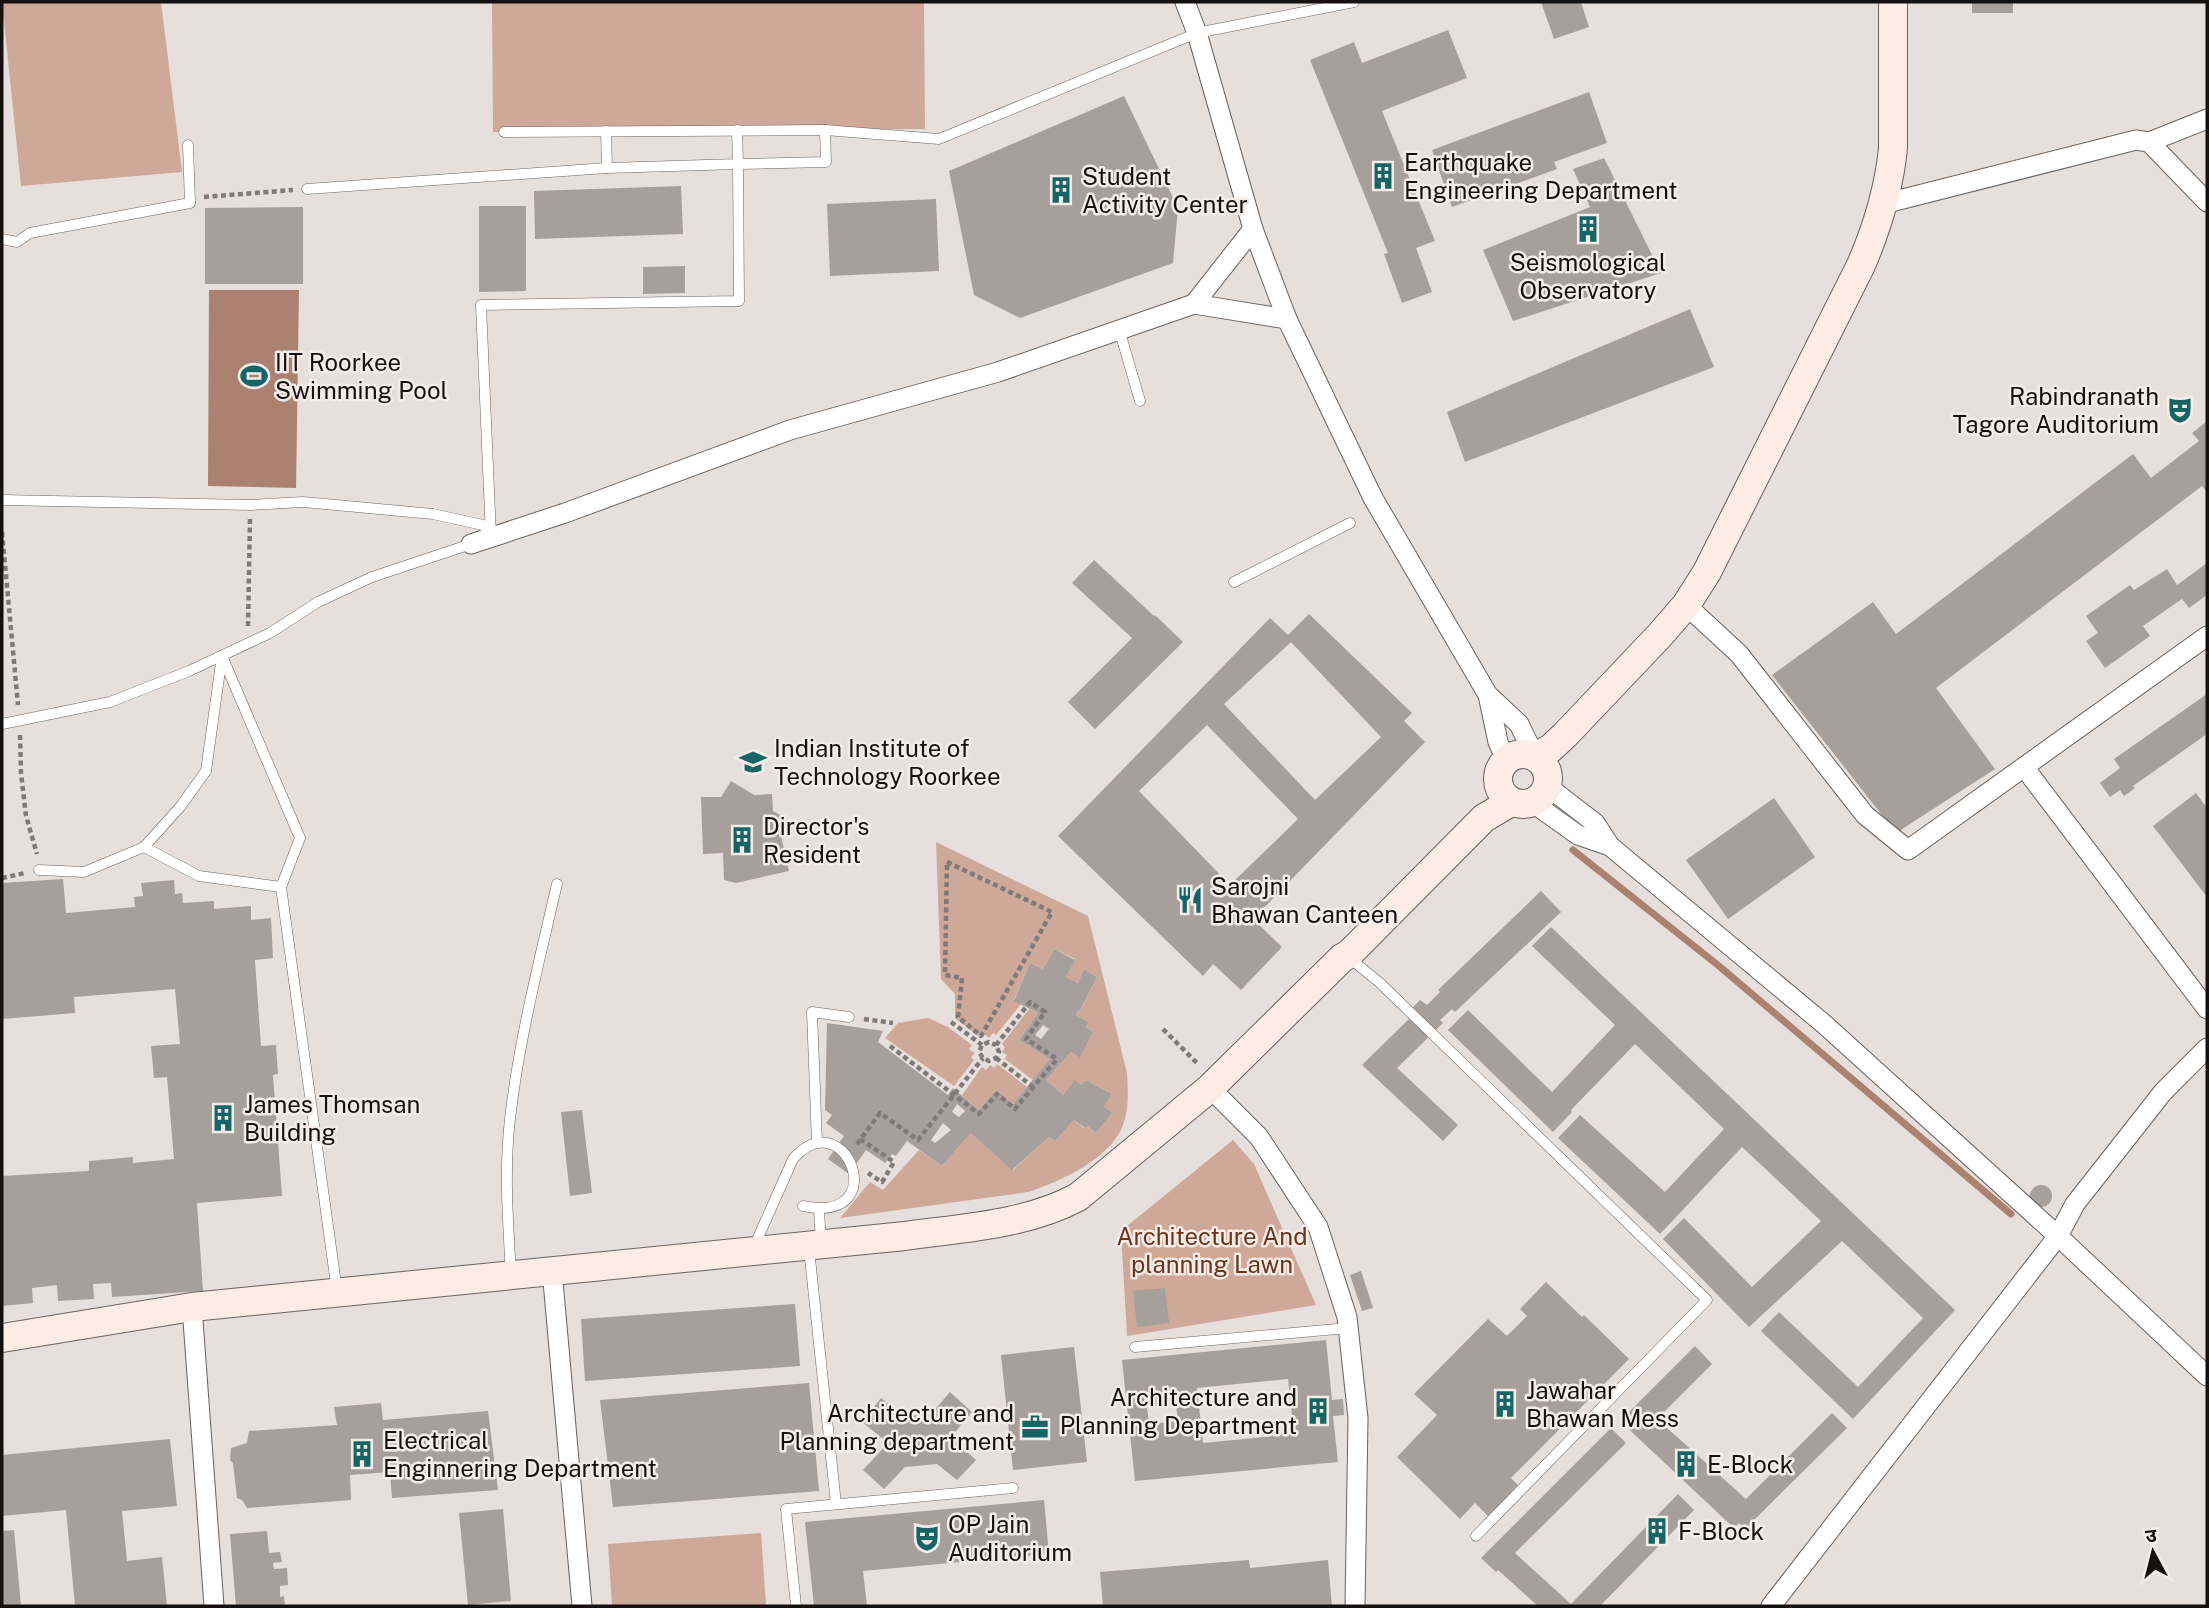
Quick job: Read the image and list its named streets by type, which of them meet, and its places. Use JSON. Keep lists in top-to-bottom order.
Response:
{
  "parks": ["Architecture And planning Lawn"],
  "places": {
    "building": [
      "Earthquake Engineering Department",
      "Student Activity Center",
      "Seismological Observatory",
      "Director's Resident",
      "James Thomsan Building",
      "Jawahar Bhawan Mess",
      "Architecture and Planning Department",
      "Electrical Enginnering Department",
      "E-Block",
      "F-Block"
    ],
    "sports": ["IIT Roorkee Swimming Pool"],
    "theatre": ["Rabindranath Tagore Auditorium", "OP Jain Auditorium"],
    "school or university": ["Indian Institute of Technology Roorkee"],
    "restaurant": ["Sarojni Bhawan Canteen"],
    "office": ["Architecture and Planning department"]
  },
  "north": "top"
}
